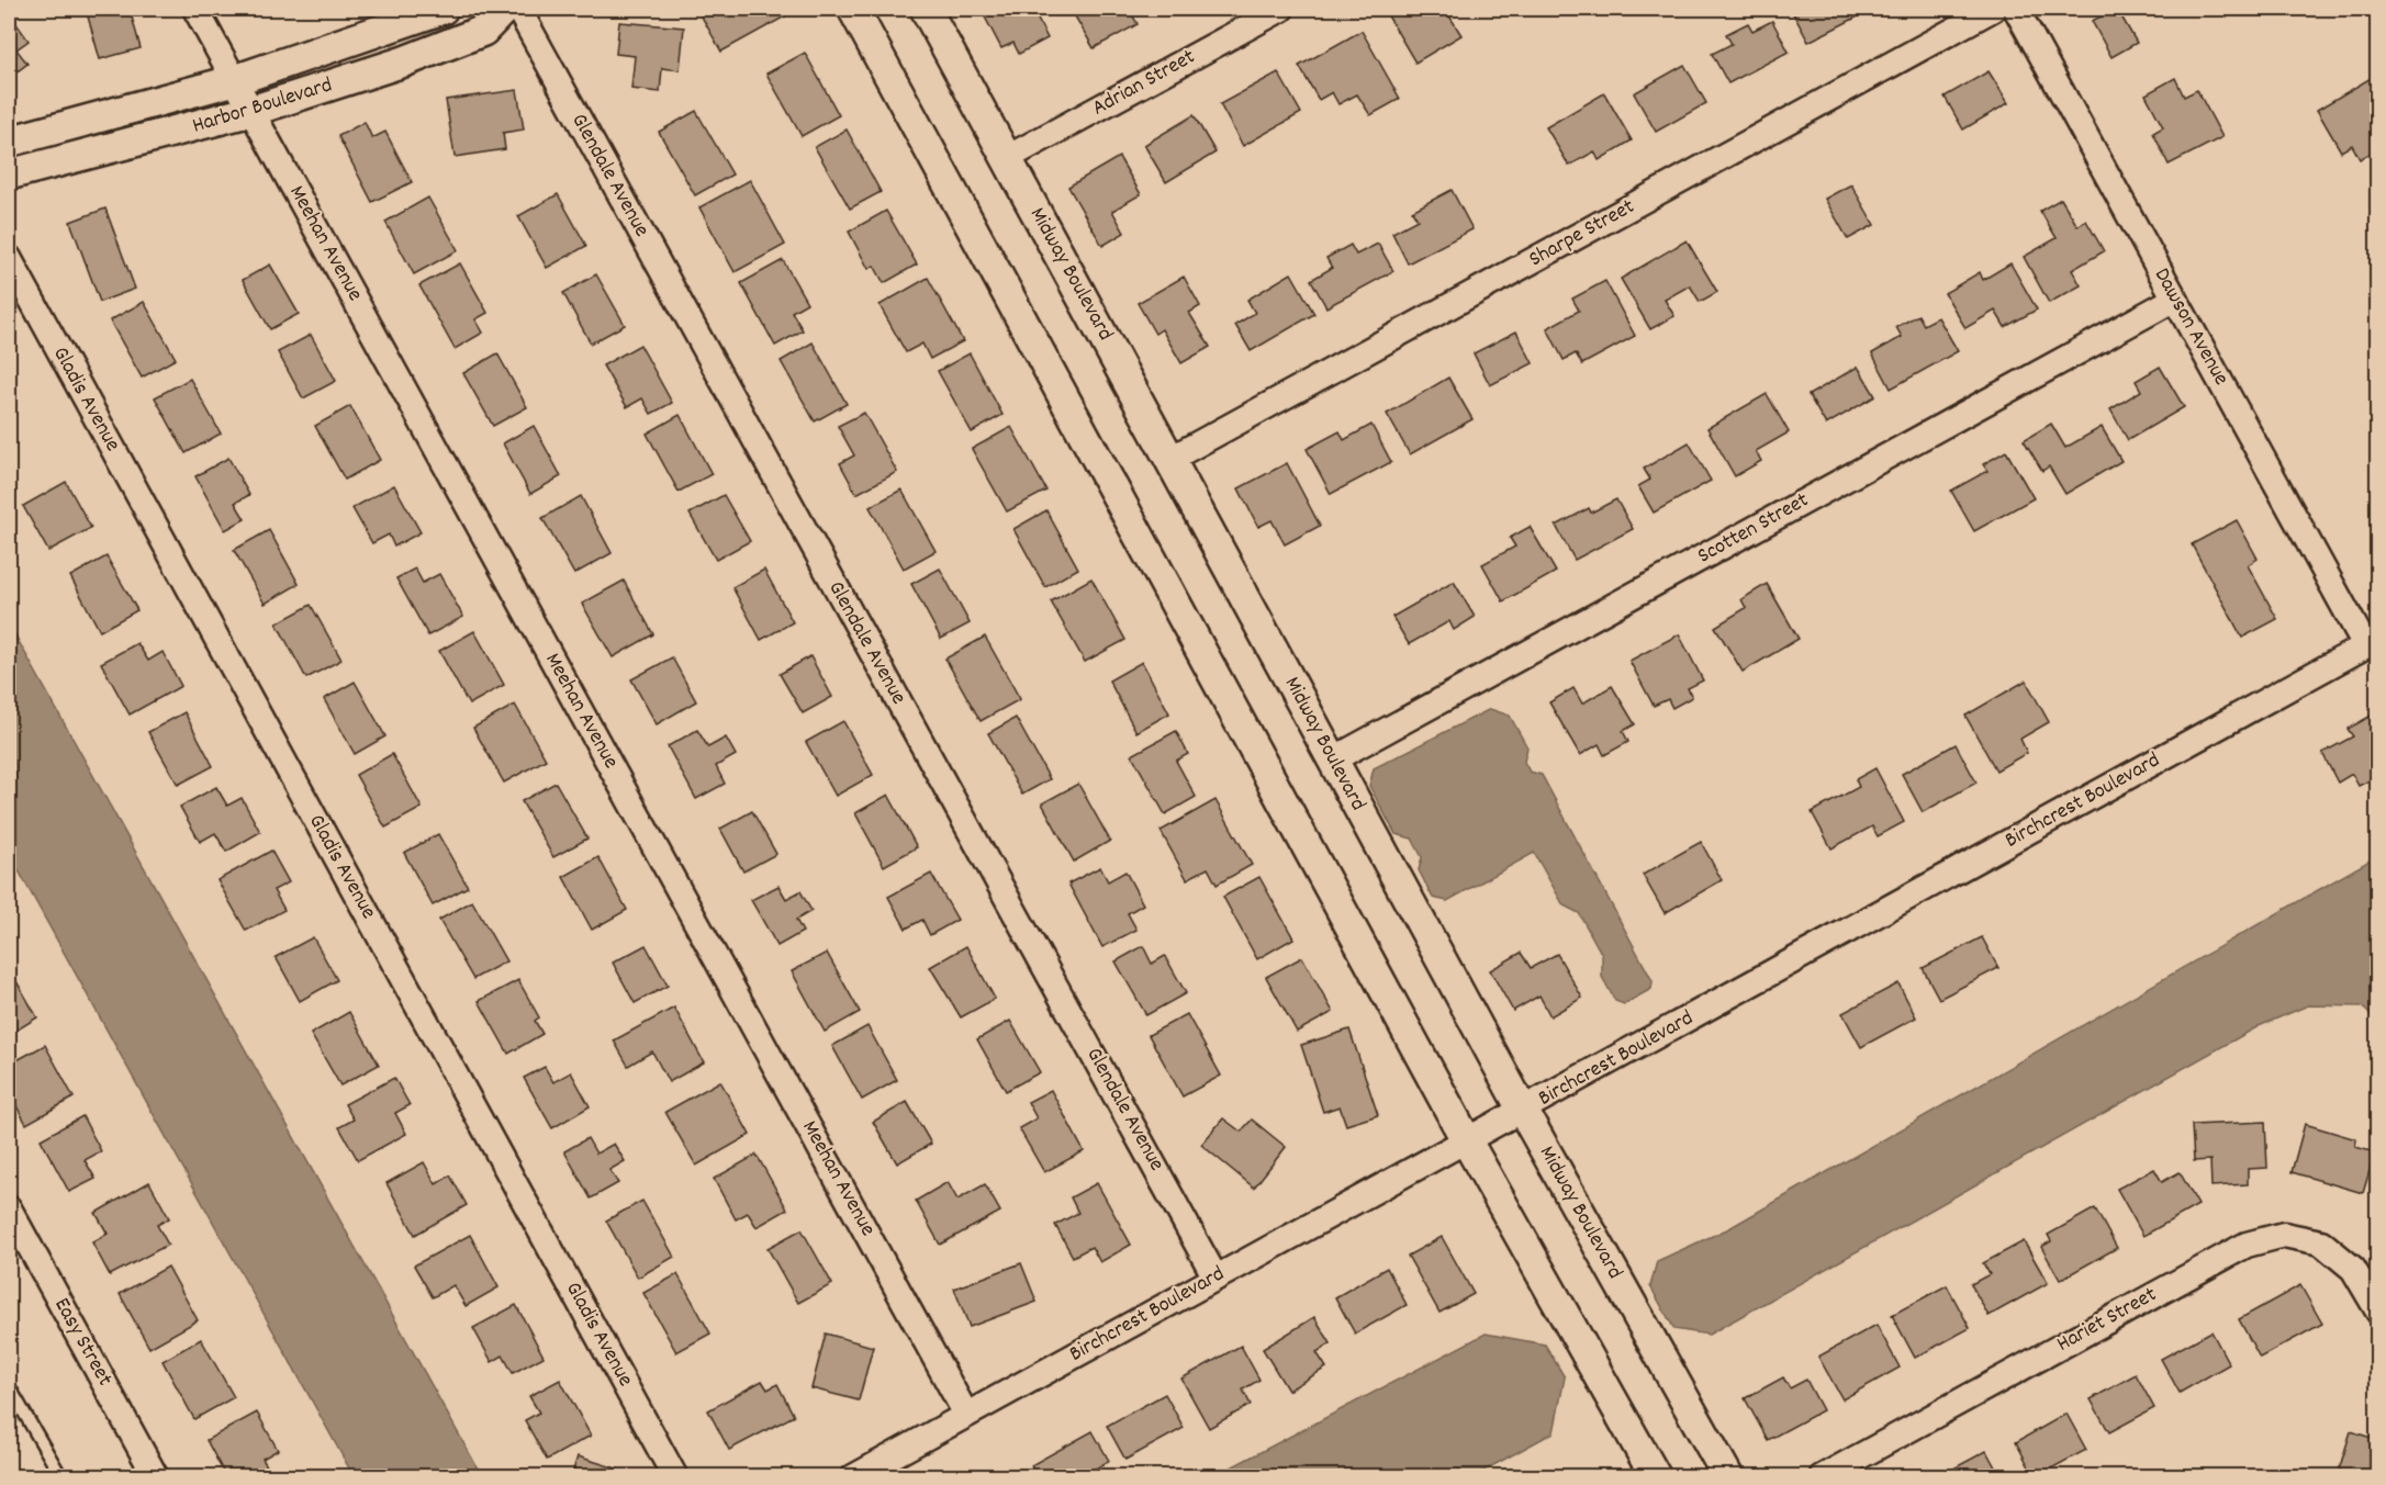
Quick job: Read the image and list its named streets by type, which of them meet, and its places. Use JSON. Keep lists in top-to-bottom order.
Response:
{
  "streets": {
    "street": [
      "Adrian Street",
      "Harbor Boulevard",
      "Glendale Avenue",
      "Sharpe Street",
      "Meehan Avenue",
      "Midway Boulevard",
      "Dawson Avenue",
      "Gladis Avenue",
      "Scotten Street",
      "Birchcrest Boulevard",
      "Hariet Street",
      "Easy Street"
    ]
  },
  "crossings": [
    ["Adrian Street", "Midway Boulevard"],
    ["Harbor Boulevard", "Meehan Avenue"],
    ["Glendale Avenue", "Birchcrest Boulevard"],
    ["Sharpe Street", "Midway Boulevard"],
    ["Meehan Avenue", "Birchcrest Boulevard"],
    ["Midway Boulevard", "Scotten Street"],
    ["Midway Boulevard", "Birchcrest Boulevard"],
    ["Dawson Avenue", "Scotten Street"],
    ["Dawson Avenue", "Birchcrest Boulevard"]
  ]
}
